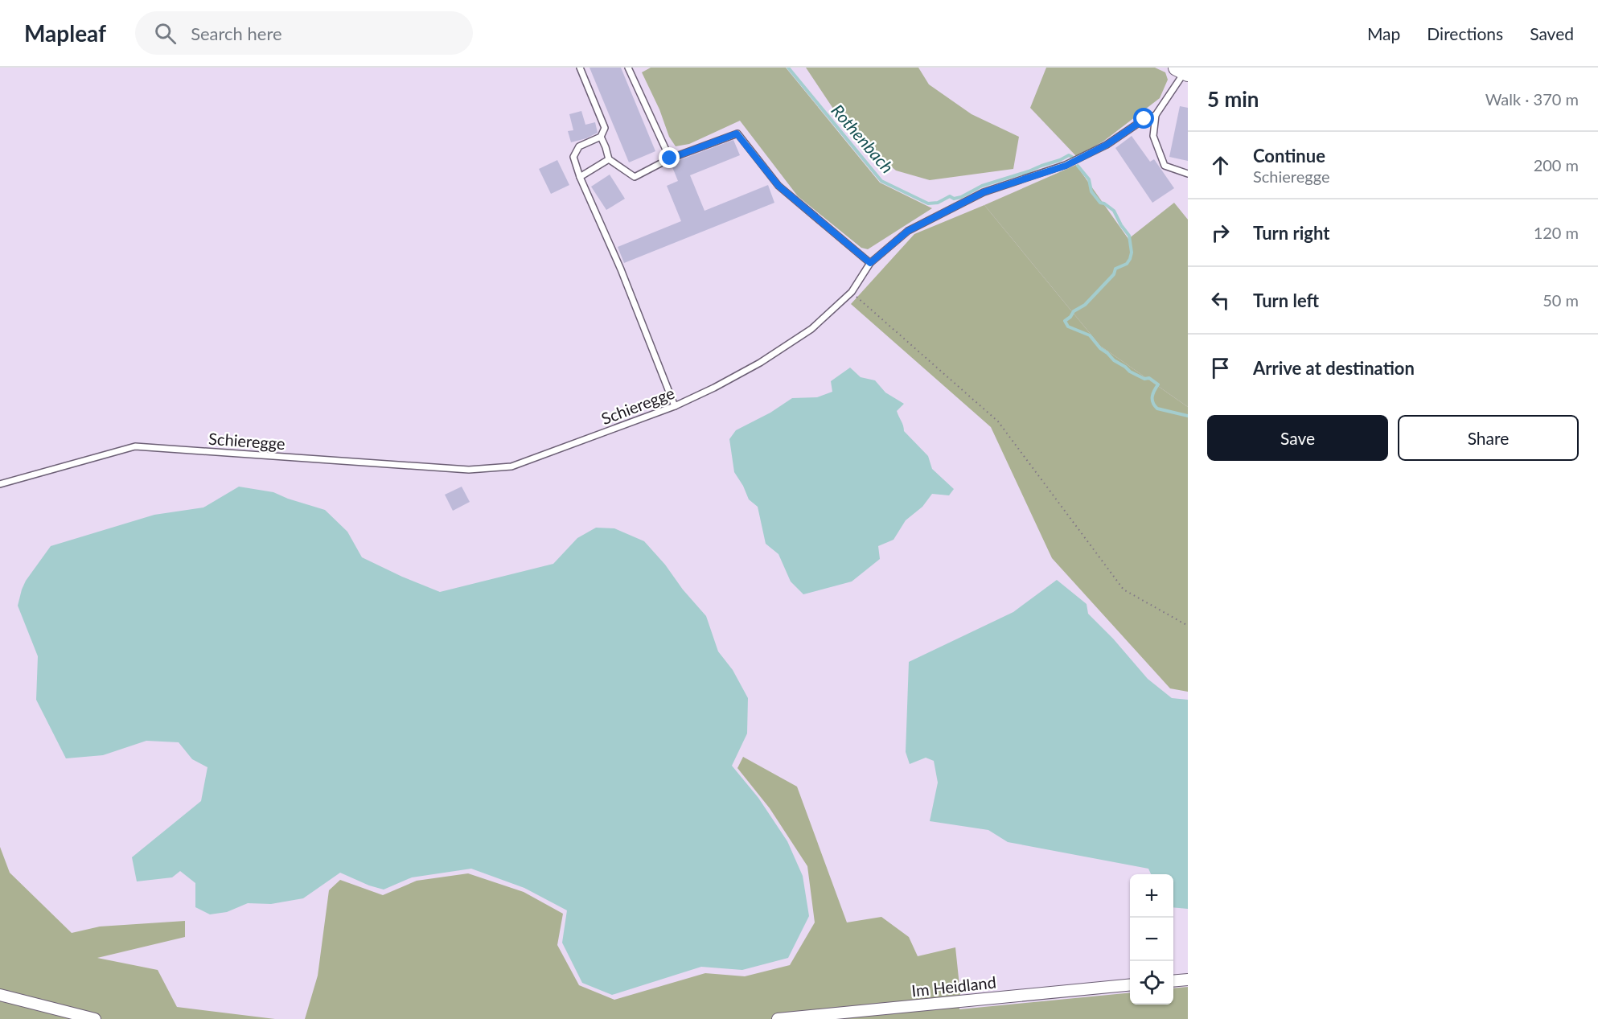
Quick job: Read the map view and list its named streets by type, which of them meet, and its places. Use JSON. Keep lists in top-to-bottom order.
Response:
{
  "streets": {
    "street": ["Im Heidland"],
    "lane": ["Schieregge"]
  },
  "water": ["Rothenbach"],
  "page": {
    "header": "Mapleaf",
    "search": "Search here",
    "nav": ["Map", "Directions", "Saved"],
    "heading": ["5 min", "Walk · 370 m"],
    "list": [
      ["Continue", "Schieregge", "200 m"],
      ["Turn right", "120 m"],
      ["Turn left", "50 m"],
      "Arrive at destination"
    ],
    "buttons": ["Save", "Share"],
    "map_buttons": ["+", "−"]
  }
}
